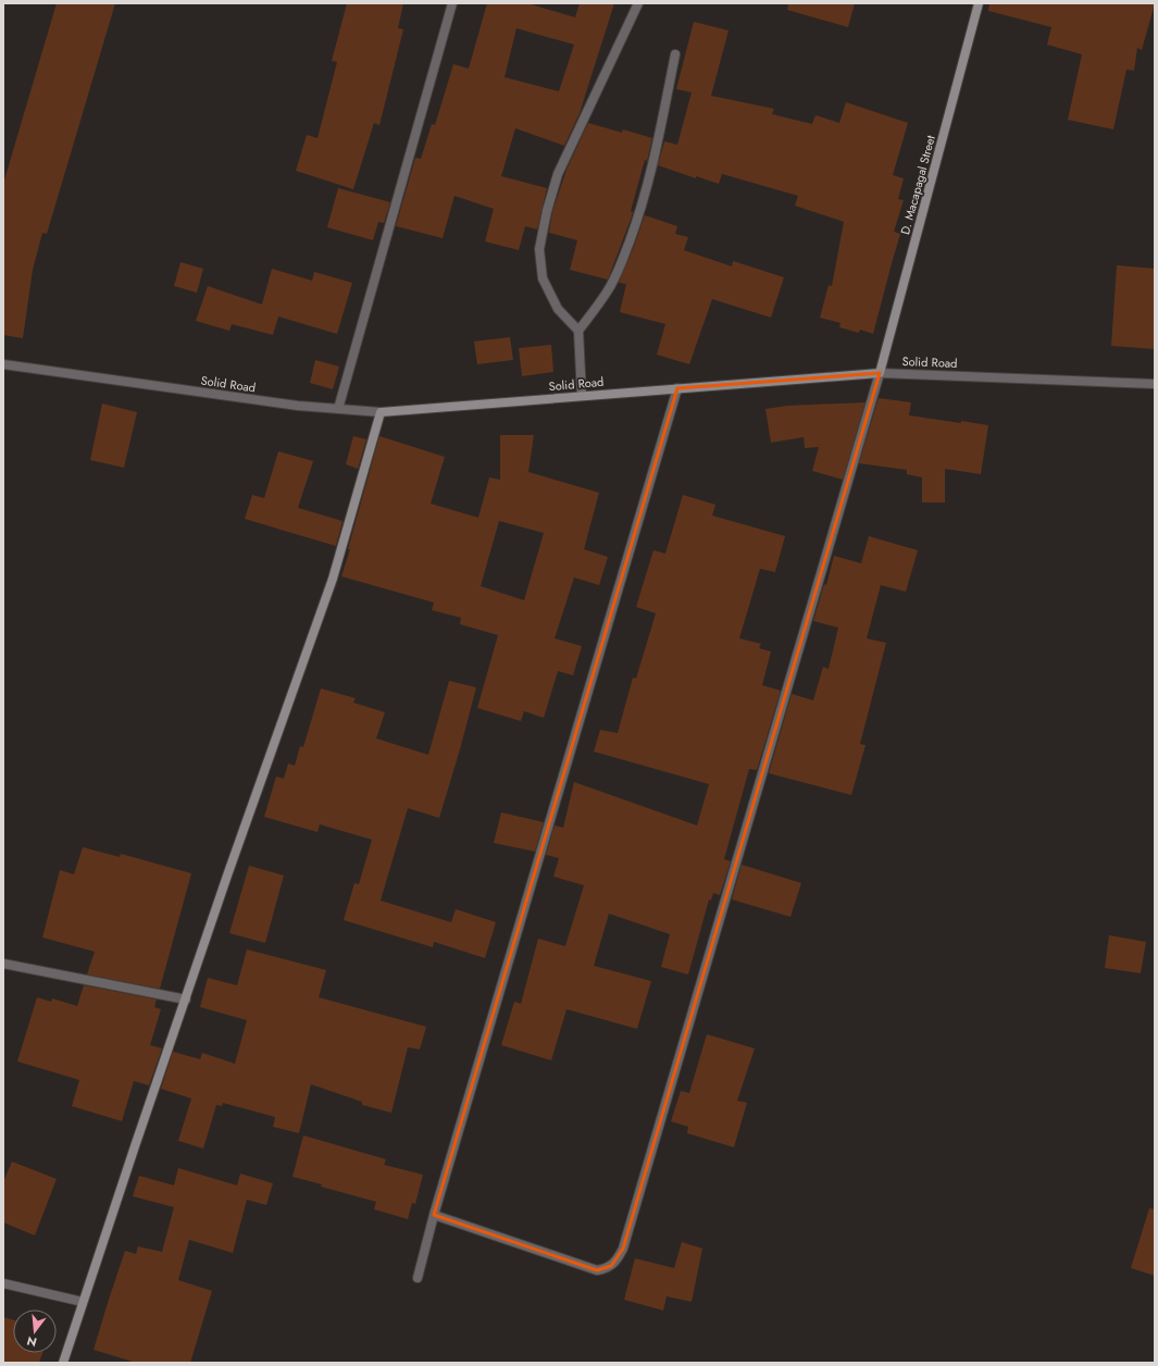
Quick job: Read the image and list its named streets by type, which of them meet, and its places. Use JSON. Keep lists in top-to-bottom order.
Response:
{
  "streets": {
    "street": ["D. Macapagal Street", "Solid Road"]
  },
  "crossings": [
    ["D. Macapagal Street", "Solid Road"]
  ],
  "north": "bottom"
}
